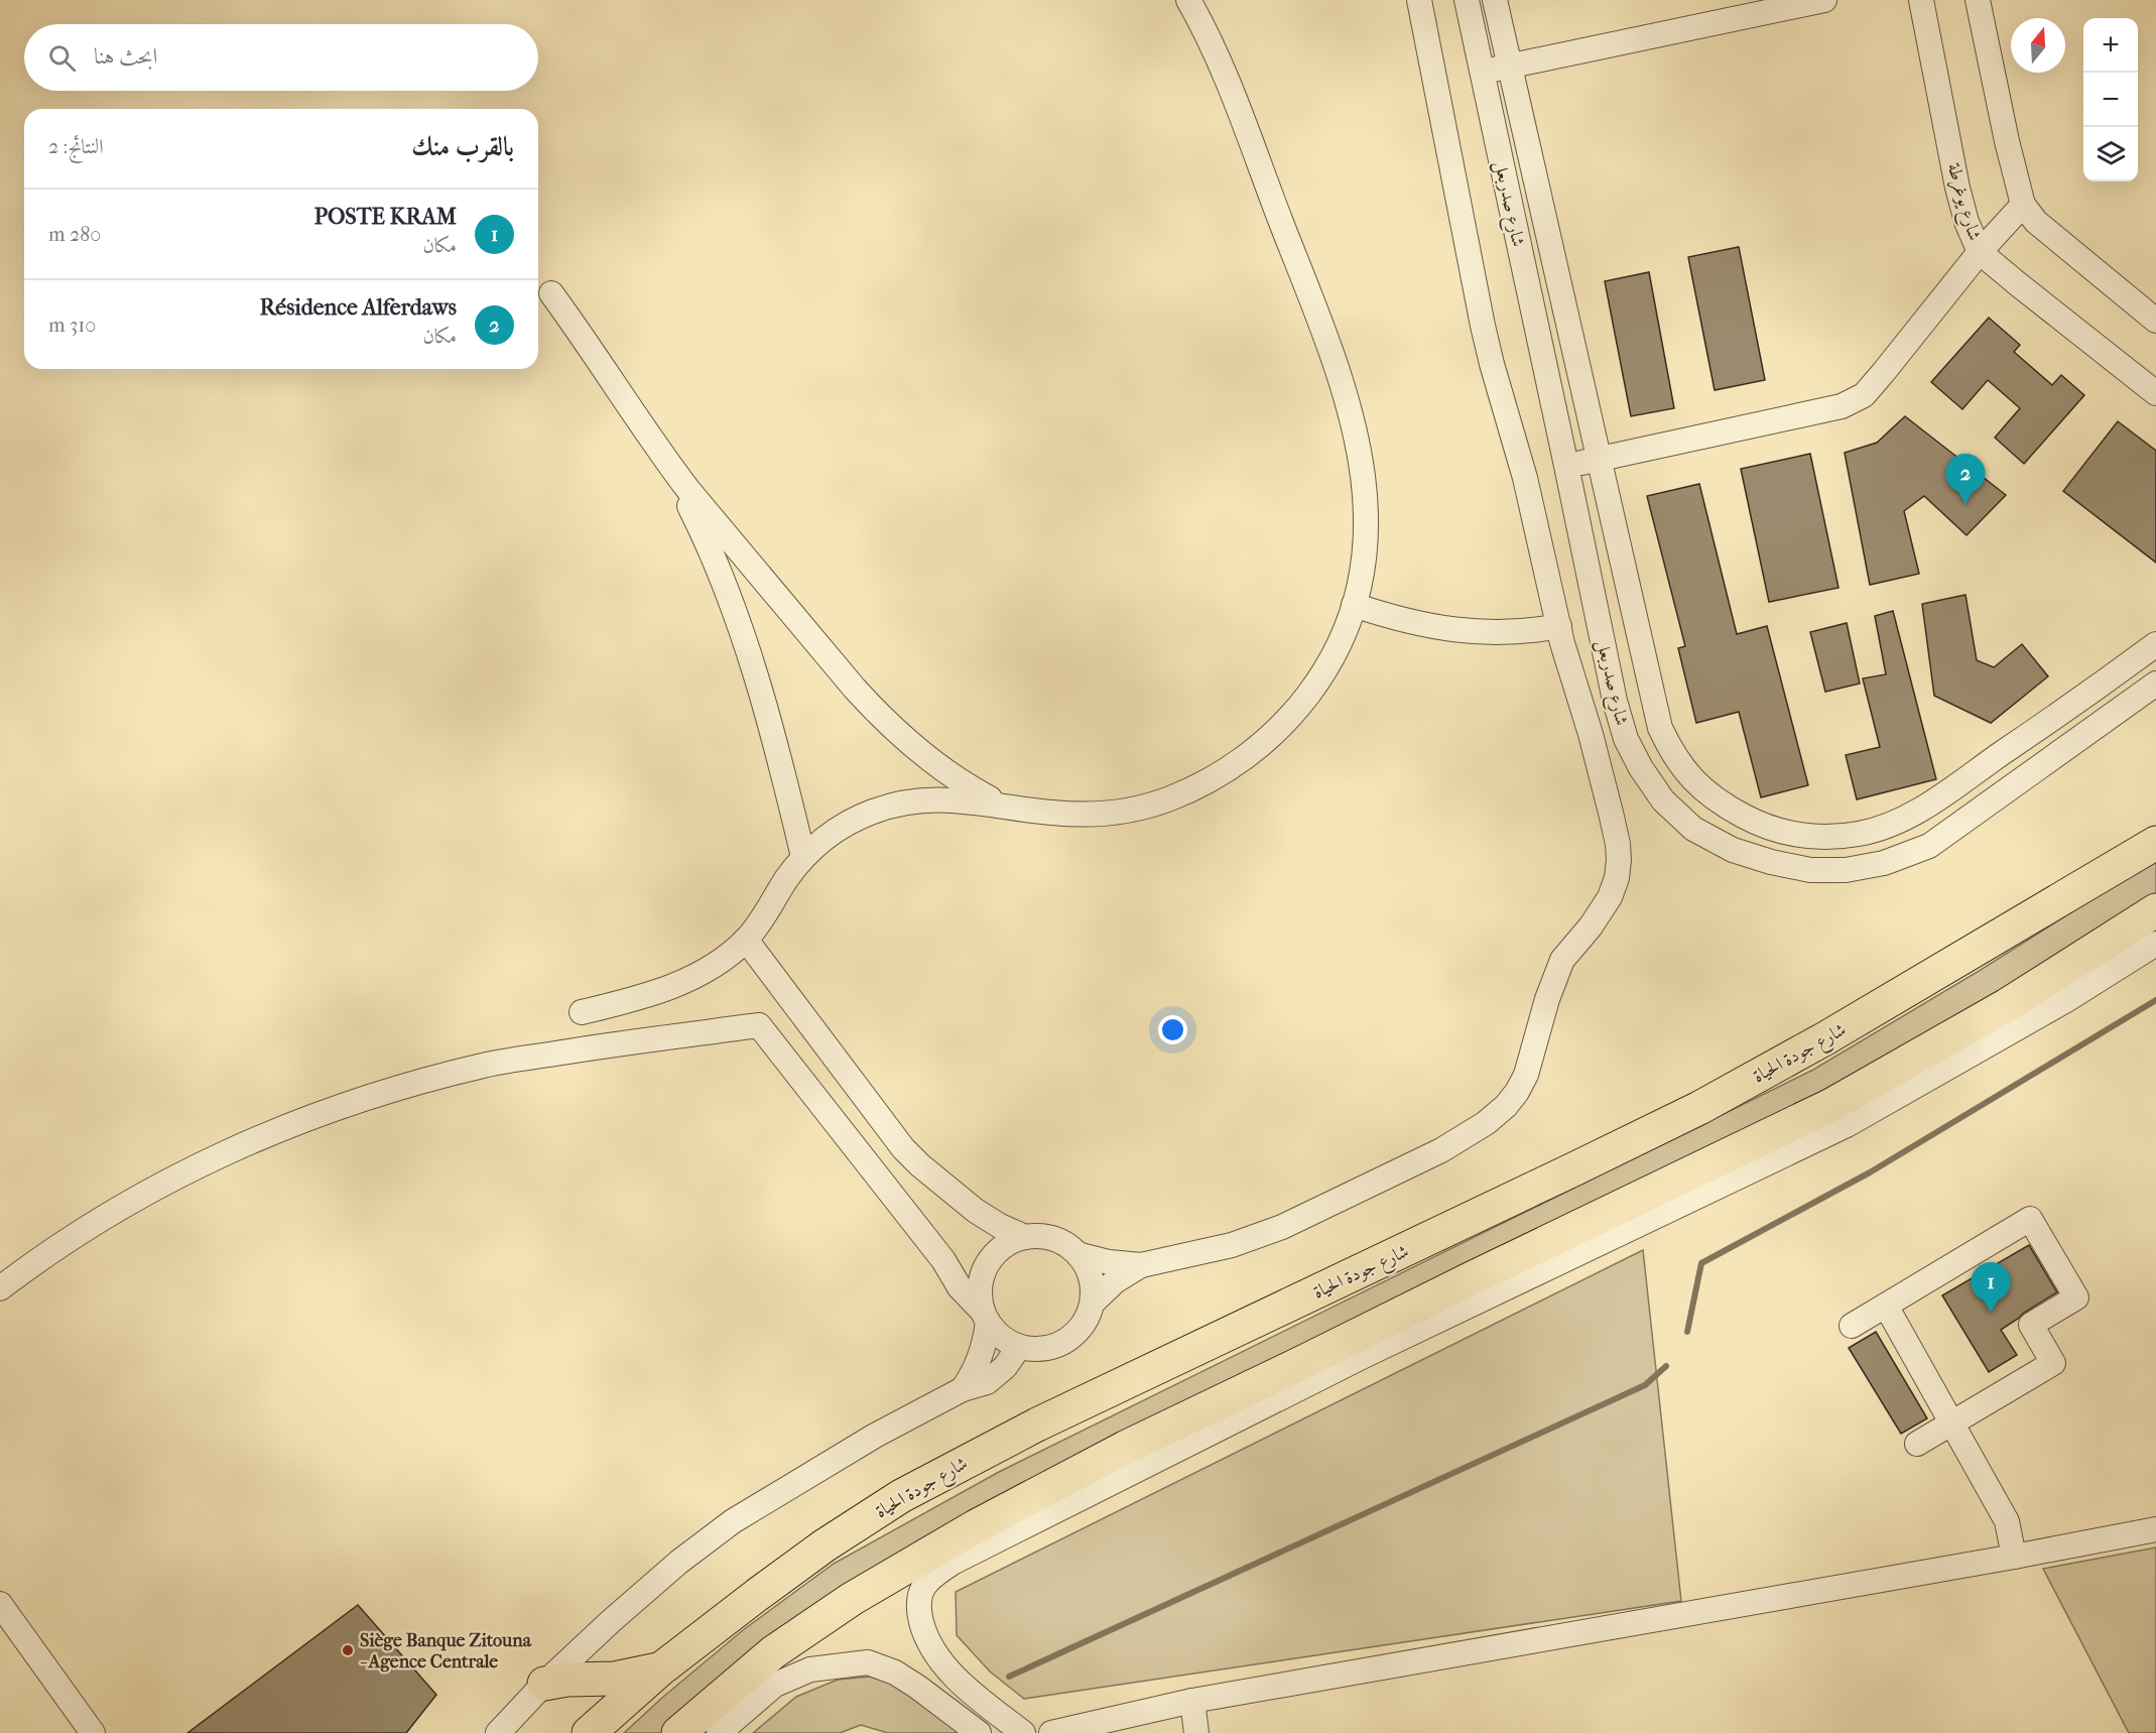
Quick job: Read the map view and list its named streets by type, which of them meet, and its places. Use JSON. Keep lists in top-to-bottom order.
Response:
{
  "streets": {
    "highway": ["شارع جودة الحياة"],
    "street": ["شارع يوغرطة", "شارع صدربعل"]
  },
  "places": ["Siège Banque Zitouna - Agence Centrale"],
  "north": "top",
  "page": {
    "map_buttons": ["+", "−"],
    "search": "ابحث هنا",
    "heading": ["بالقرب منك", "النتائج: 2"],
    "list": [
      {
        "mark": "1",
        "name": "POSTE KRAM",
        "note": "مكان",
        "value": "280 m"
      },
      {
        "mark": "2",
        "name": "Résidence Alferdaws",
        "note": "مكان",
        "value": "310 m"
      }
    ],
    "pins": ["2", "1"]
  }
}
